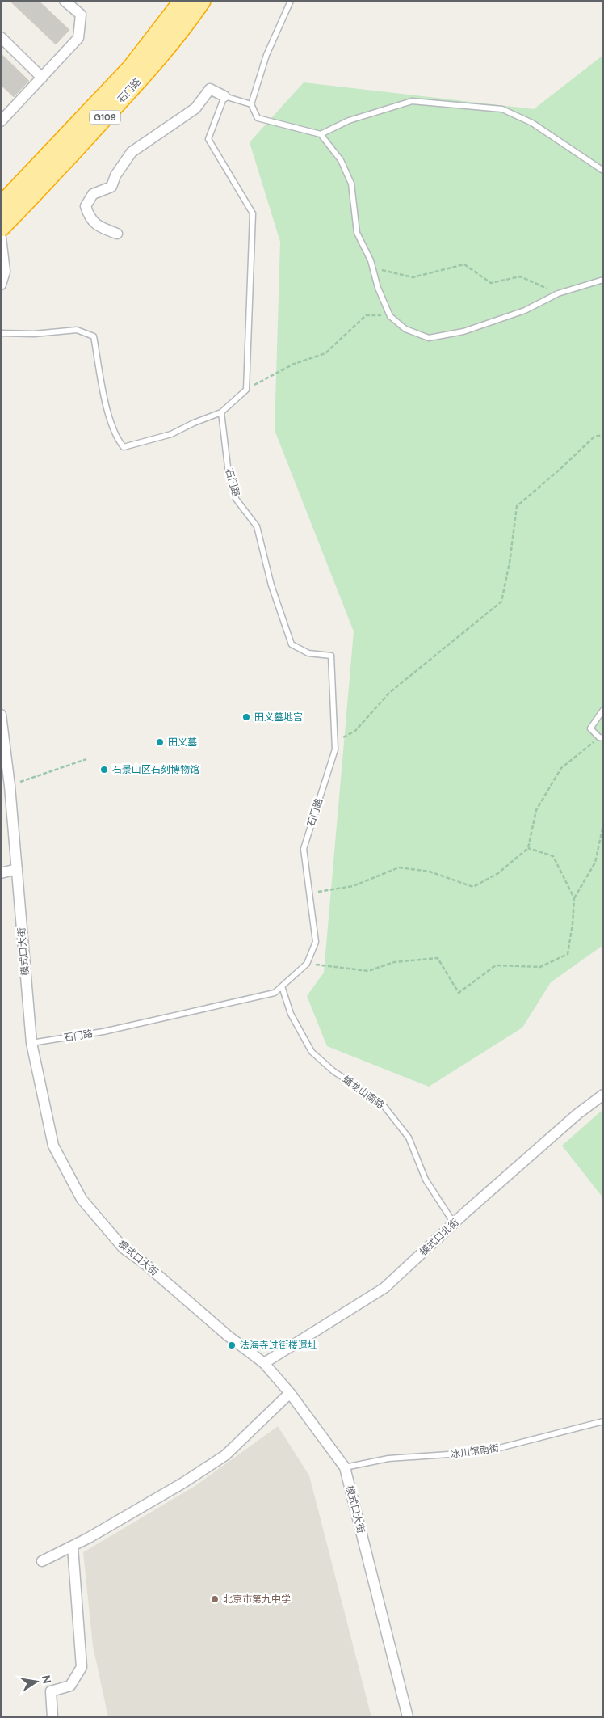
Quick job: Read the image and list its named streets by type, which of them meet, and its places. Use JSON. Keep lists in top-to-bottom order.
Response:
{
  "streets": {
    "highway": ["石门路", "G109"],
    "street": ["模式口大街", "模式口北街"],
    "lane": ["蟠龙山南路", "冰川馆南街"]
  },
  "crossings": [
    ["石门路", "模式口大街"],
    ["石门路", "蟠龙山南路"],
    ["模式口大街", "模式口北街"],
    ["模式口大街", "冰川馆南街"],
    ["蟠龙山南路", "模式口北街"]
  ],
  "places": [
    "田义墓地宫",
    "田义墓",
    "石景山区石刻博物馆",
    "法海寺过街楼遗址",
    "北京市第九中学"
  ],
  "north": "right"
}
